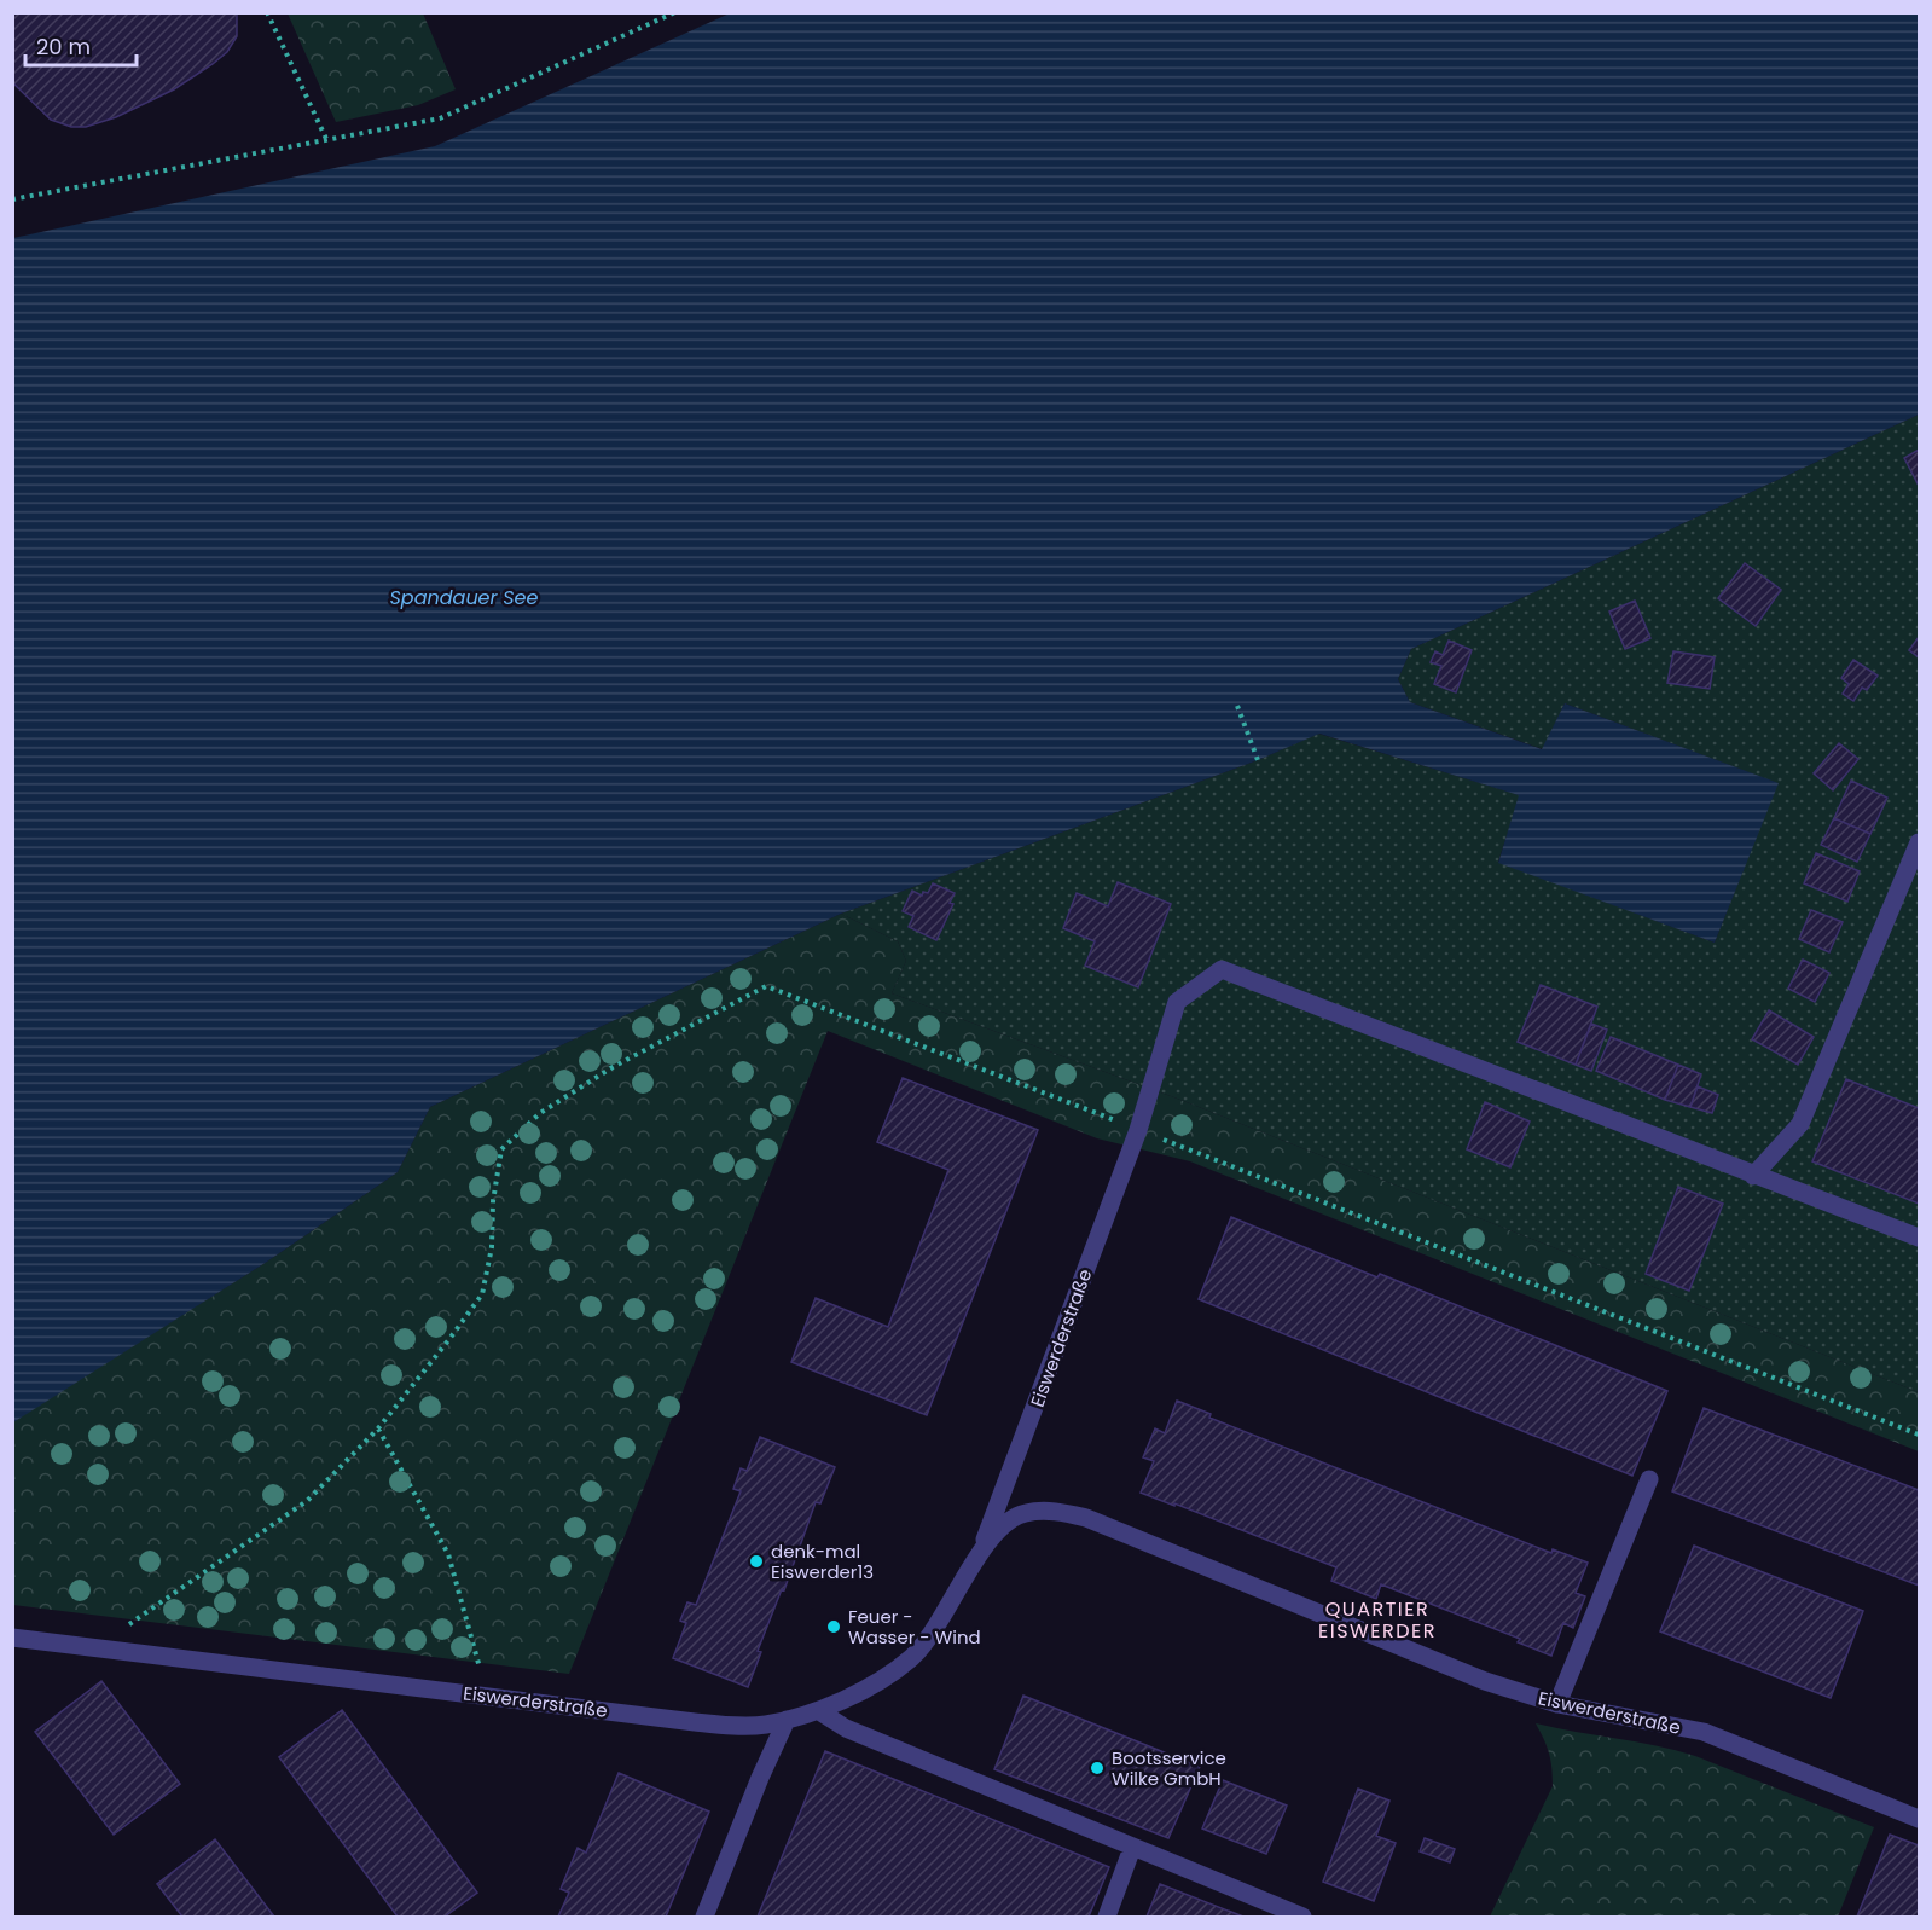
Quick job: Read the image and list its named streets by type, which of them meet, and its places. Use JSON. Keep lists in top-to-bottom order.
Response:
{
  "streets": {
    "street": ["Eiswerderstraße"]
  },
  "districts": ["QUARTIER EISWERDER"],
  "water": ["Spandauer See"],
  "places": ["denk-mal Eiswerder13", "Feuer - Wasser - Wind", "Bootsservice Wilke GmbH"],
  "scale_bar": "20 m"
}
